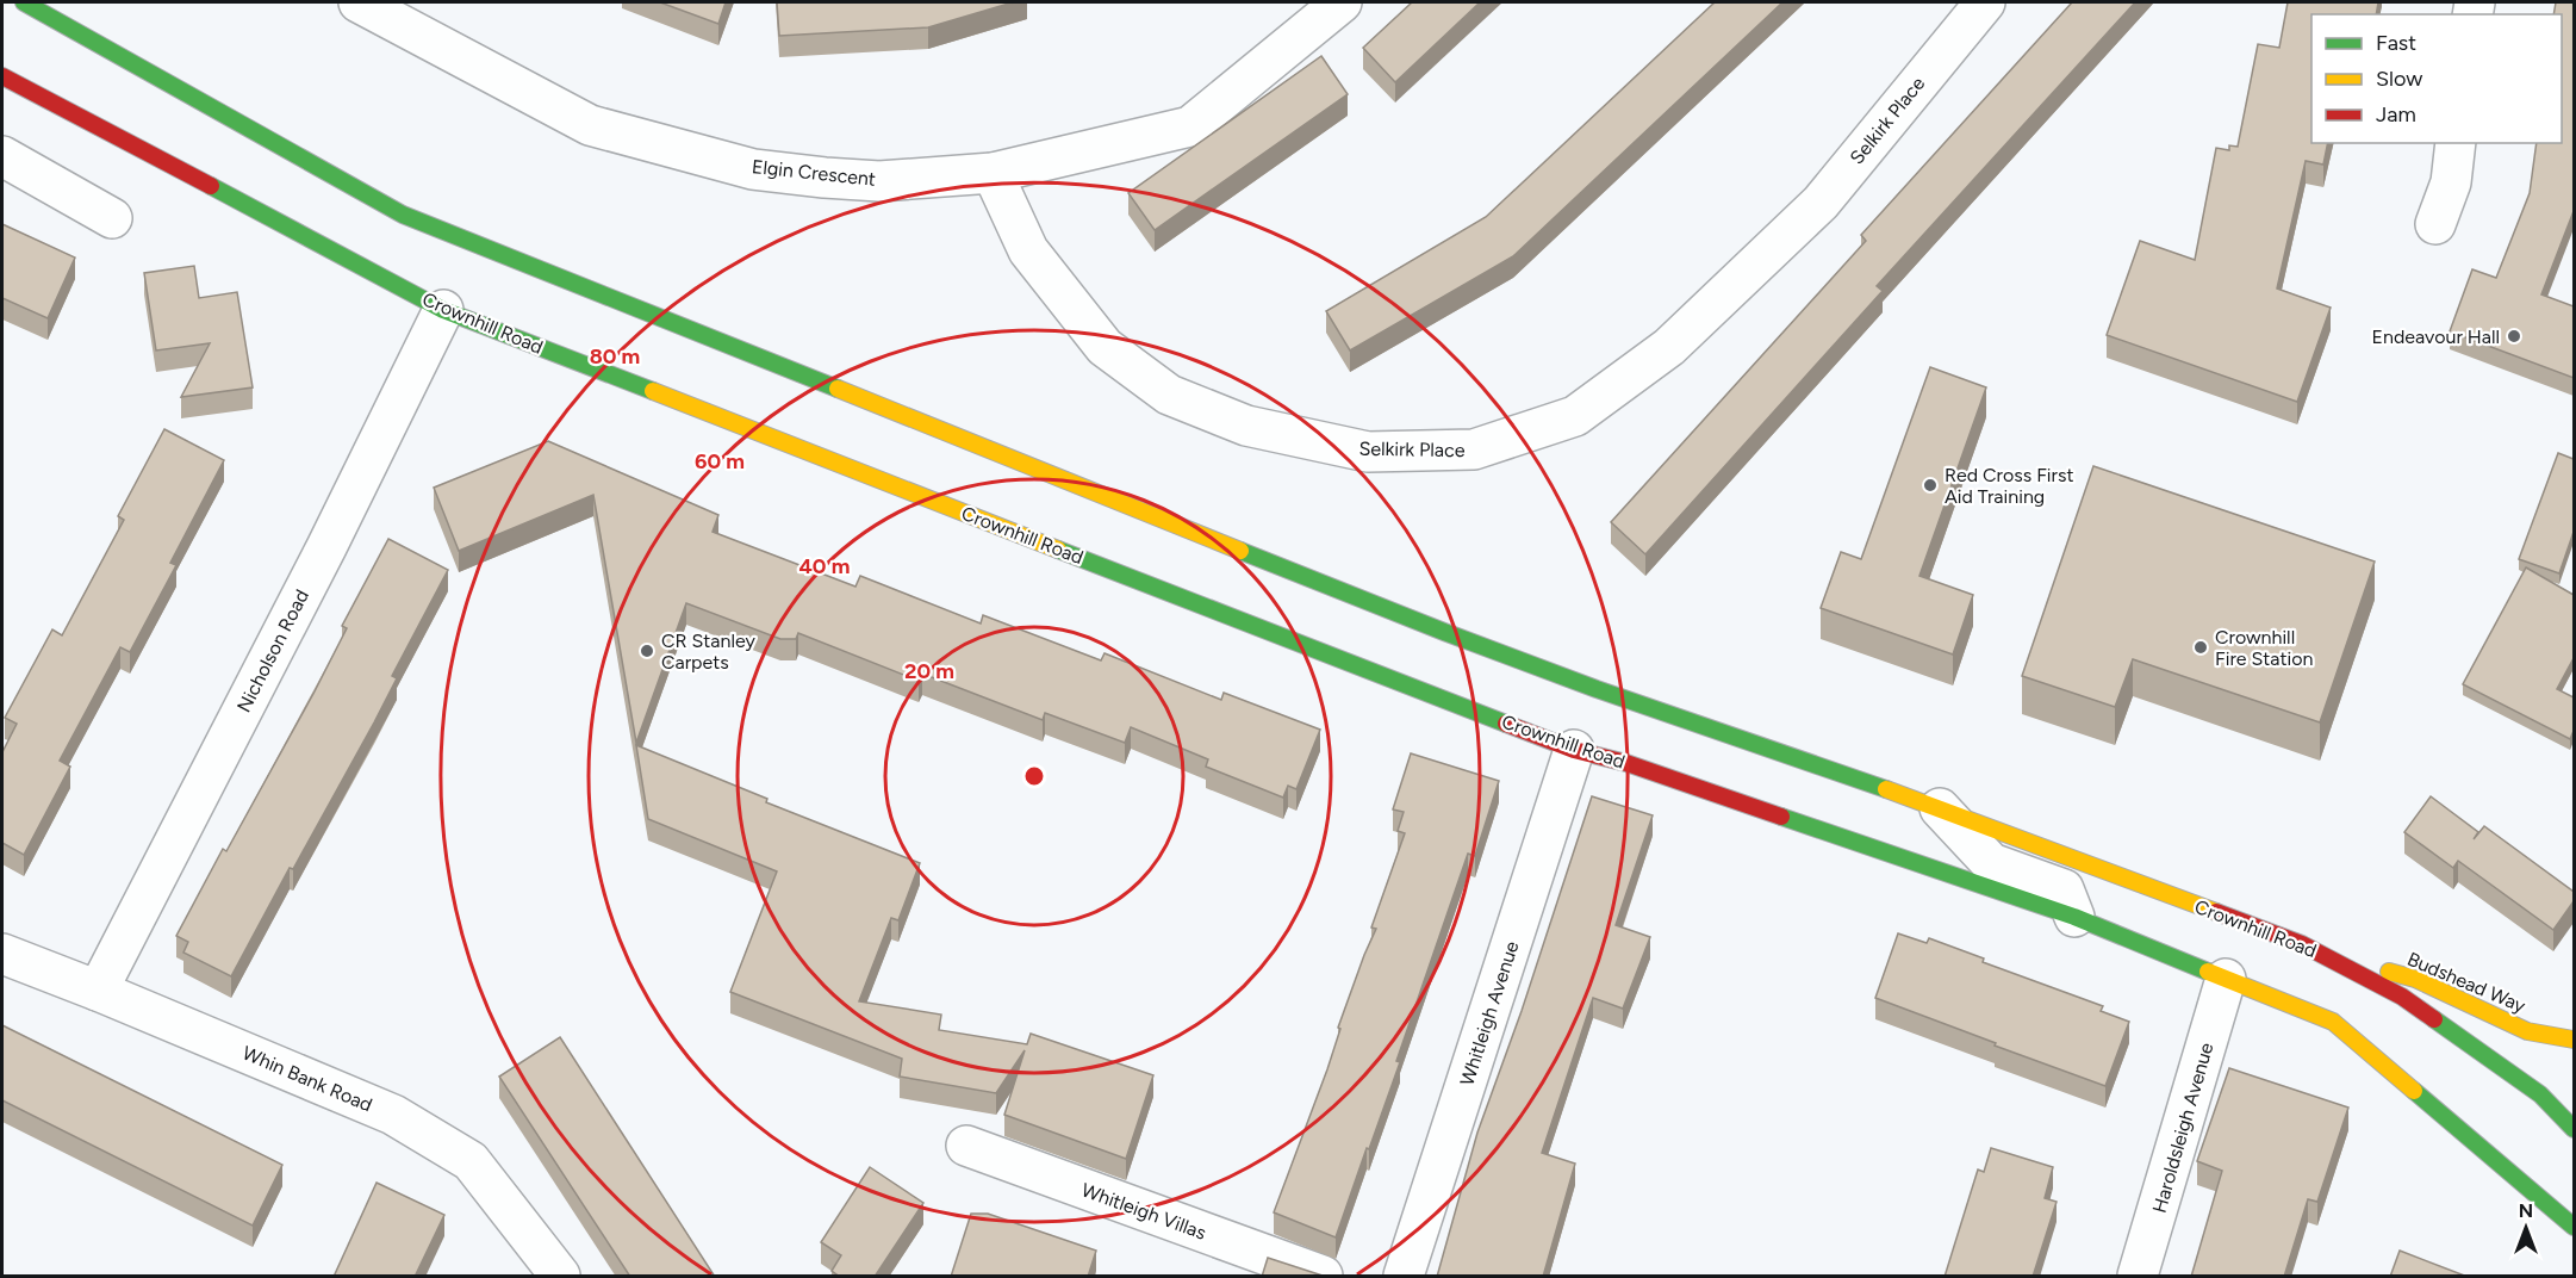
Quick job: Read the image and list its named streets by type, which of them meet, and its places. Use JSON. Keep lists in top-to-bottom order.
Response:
{
  "streets": {
    "main road": ["Crownhill Road", "Budshead Way"],
    "street": [
      "Selkirk Place",
      "Elgin Crescent",
      "Nicholson Road",
      "Whitleigh Avenue",
      "Whin Bank Road",
      "Haroldsleigh Avenue",
      "Whitleigh Villas"
    ]
  },
  "crossings": [
    ["Selkirk Place", "Elgin Crescent"],
    ["Crownhill Road", "Nicholson Road"],
    ["Crownhill Road", "Budshead Way"],
    ["Crownhill Road", "Whitleigh Avenue"],
    ["Crownhill Road", "Haroldsleigh Avenue"],
    ["Nicholson Road", "Whin Bank Road"]
  ],
  "places": [
    "Endeavour Hall",
    "Red Cross First Aid Training",
    "Crownhill Fire Station",
    "CR Stanley Carpets"
  ],
  "legend": ["Fast", "Slow", "Jam"],
  "north": "top",
  "rings": [
    "80 m",
    "60 m",
    "40 m",
    "20 m"
  ]
}
